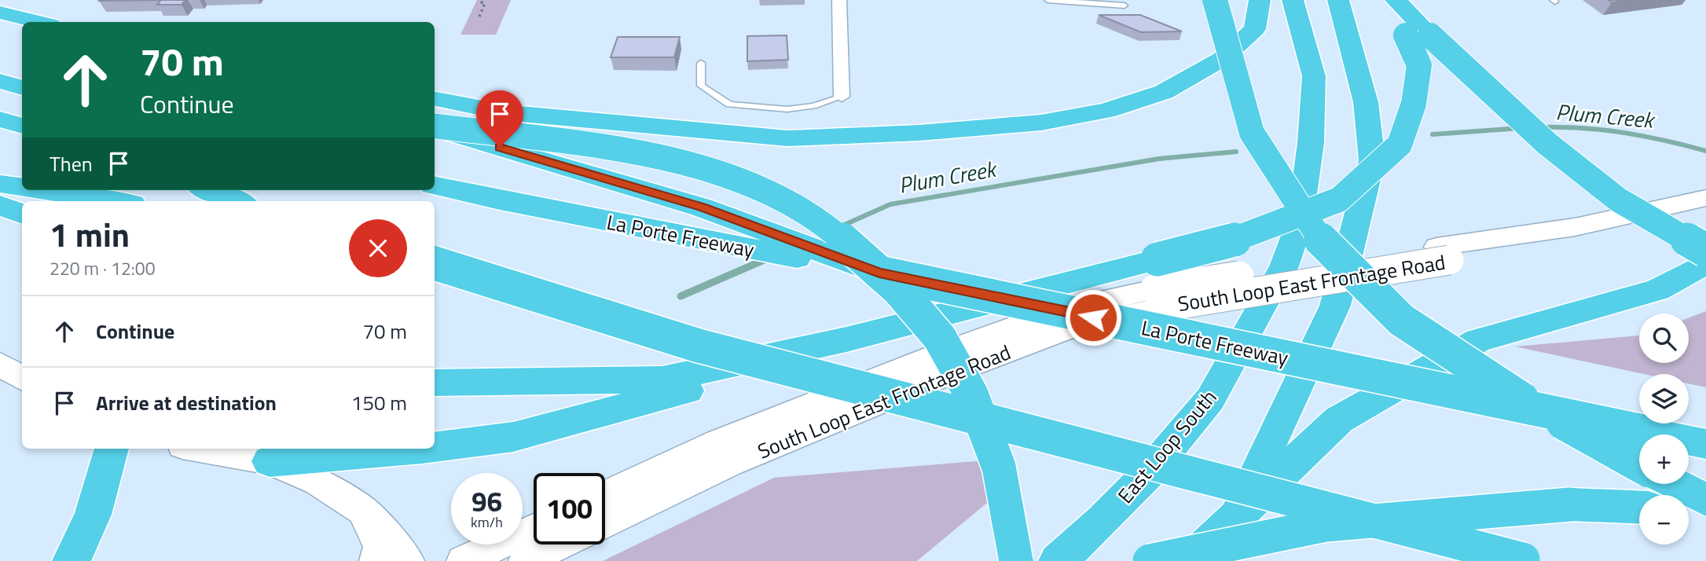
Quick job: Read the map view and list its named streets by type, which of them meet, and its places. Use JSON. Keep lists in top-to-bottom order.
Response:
{
  "streets": {
    "highway": ["La Porte Freeway", "East Loop South"],
    "main road": ["South Loop East Frontage Road"]
  },
  "water": ["Plum Creek"],
  "page": {
    "turn": ["70 m", "Continue"],
    "then": "Then",
    "heading": ["1 min", "220 m · 12:00"],
    "list": [
      {
        "name": "Continue",
        "value": "70 m"
      },
      {
        "name": "Arrive at destination",
        "value": "150 m"
      }
    ],
    "map_buttons": ["+", "−"],
    "speed": "96 km/h",
    "limit": "100"
  }
}
